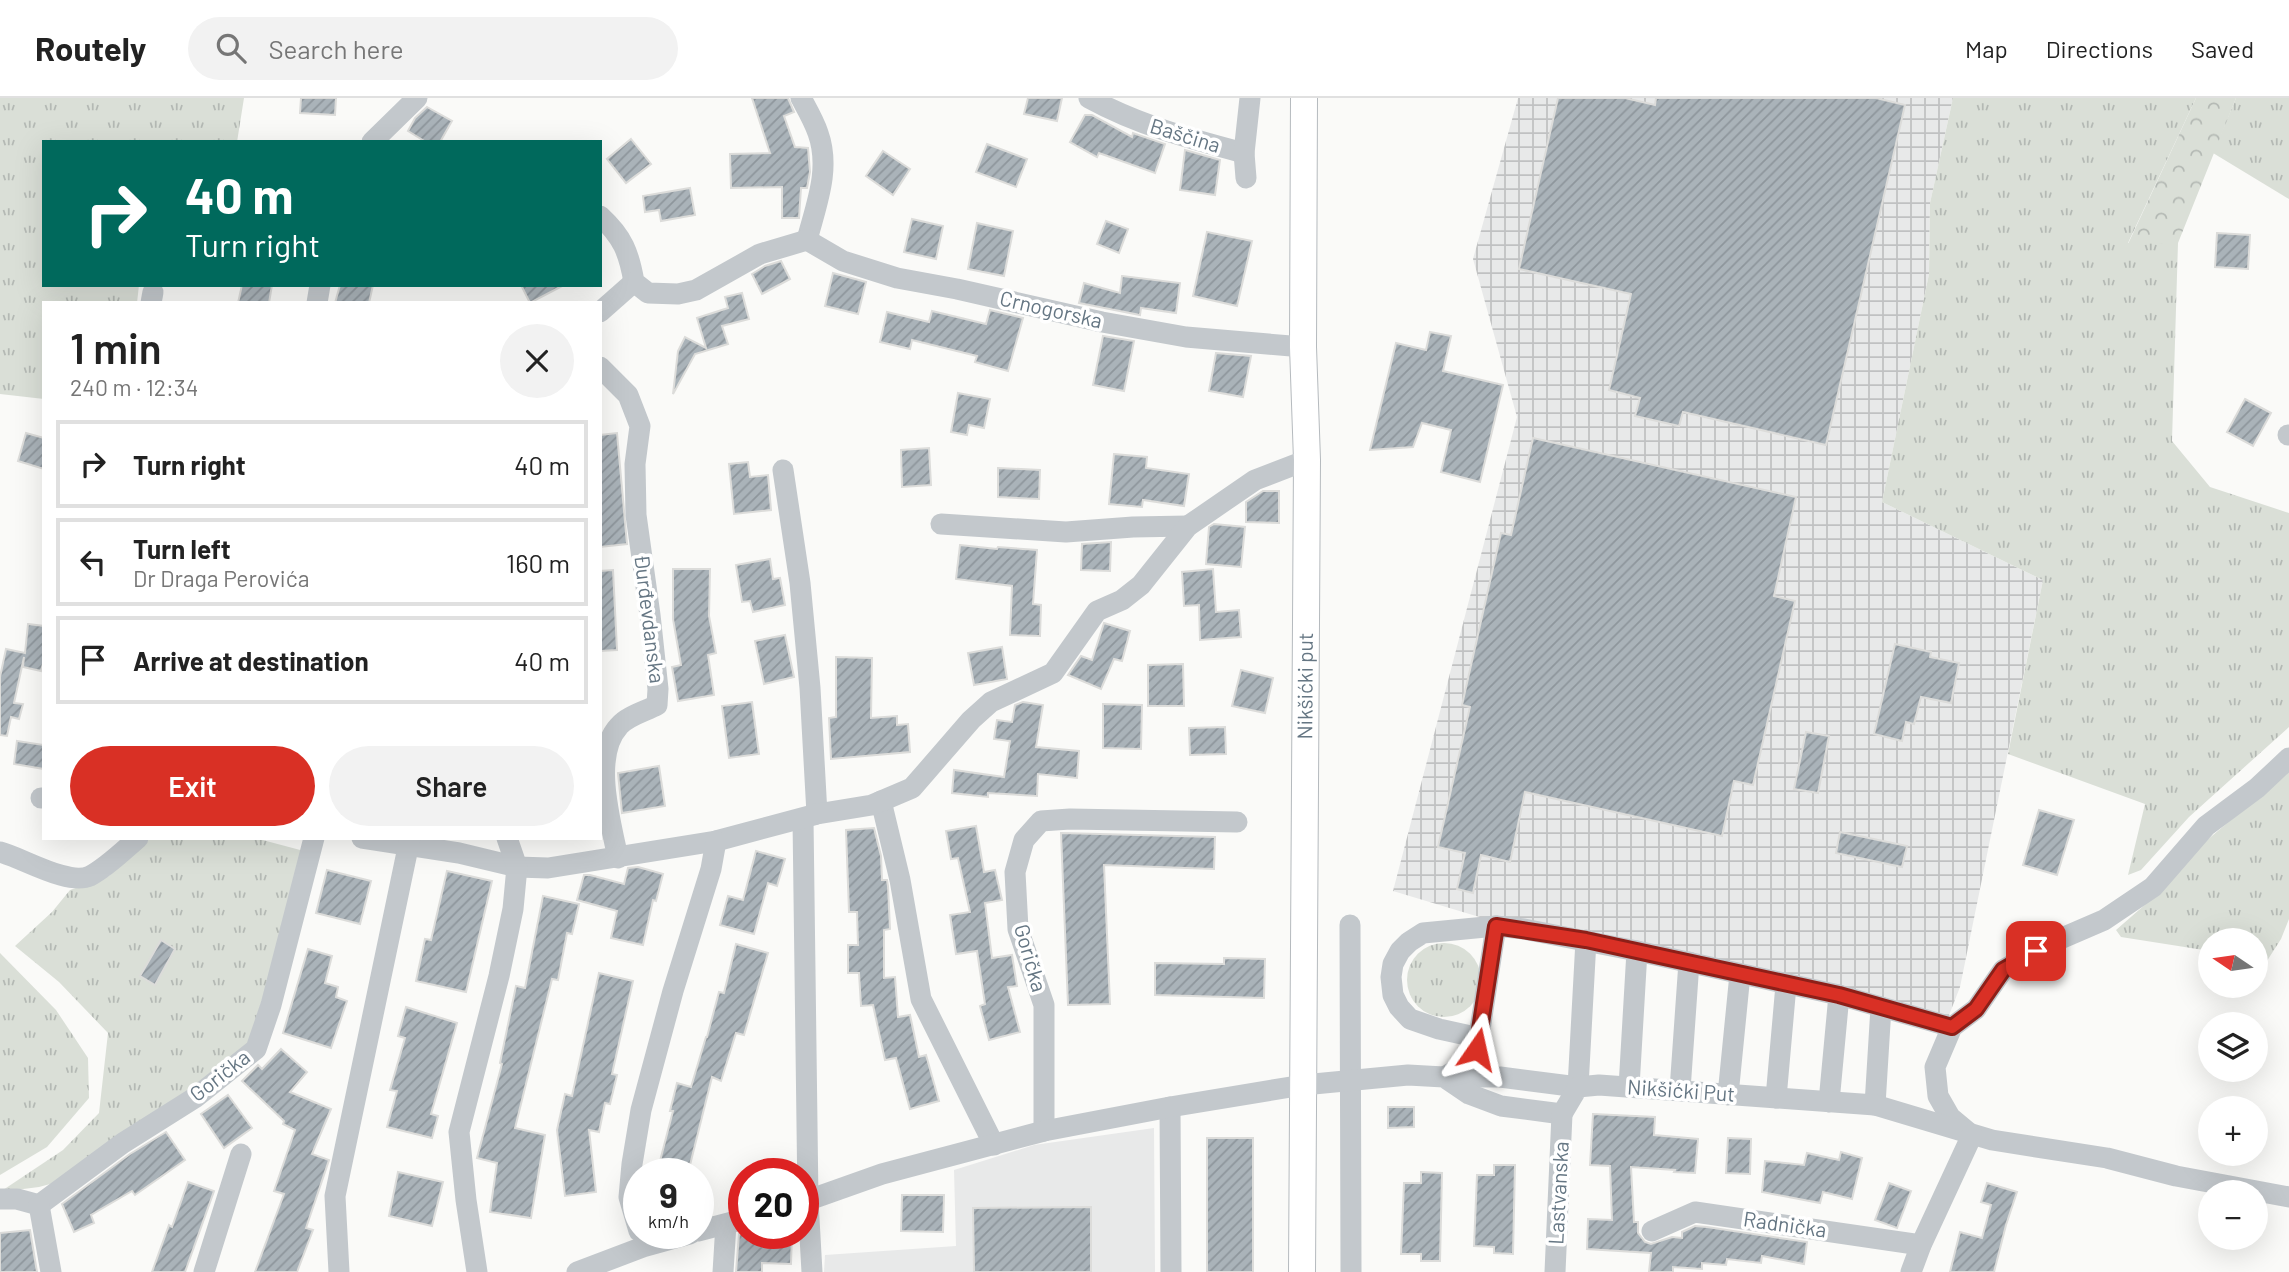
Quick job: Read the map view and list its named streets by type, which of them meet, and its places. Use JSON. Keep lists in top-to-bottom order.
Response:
{
  "streets": {
    "main road": ["Nikšićki put"],
    "street": [
      "Baščina",
      "Crnogorska",
      "Đurđevdanska",
      "Gorička",
      "Nikšićki Put",
      "Lastvanska",
      "Radnička"
    ]
  },
  "crossings": [
    ["Crnogorska", "Nikšićki put"]
  ],
  "north": "left",
  "page": {
    "header": "Routely",
    "search": "Search here",
    "nav": ["Map", "Directions", "Saved"],
    "turn": ["40 m", "Turn right"],
    "heading": ["1 min", "240 m · 12:34"],
    "list": [
      {
        "name": "Turn right",
        "value": "40 m"
      },
      {
        "name": "Turn left",
        "note": "Dr Draga Perovića",
        "value": "160 m"
      },
      {
        "name": "Arrive at destination",
        "value": "40 m"
      }
    ],
    "buttons": ["Exit", "Share"],
    "map_buttons": ["+", "−"],
    "speed": "9 km/h",
    "limit": "20"
  }
}
